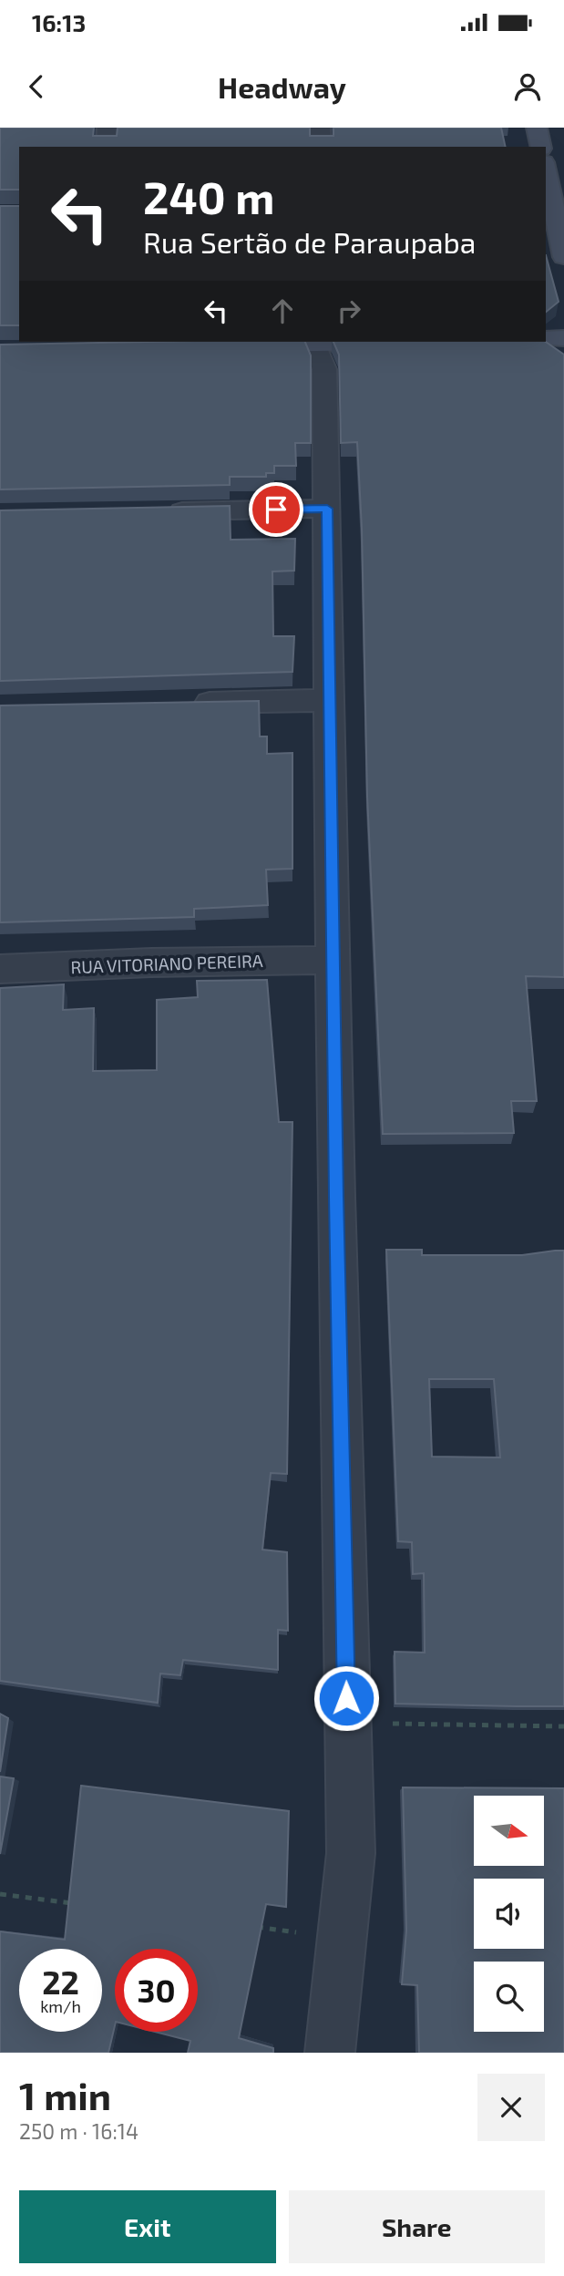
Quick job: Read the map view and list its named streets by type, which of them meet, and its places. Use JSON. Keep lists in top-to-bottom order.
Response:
{
  "streets": {
    "street": ["RUA VITORIANO PEREIRA"]
  },
  "north": "right",
  "page": {
    "status": "16:13",
    "header": "Headway",
    "turn": ["240 m", "Rua Sertão de Paraupaba"],
    "speed": "22 km/h",
    "limit": "30",
    "heading": ["1 min", "250 m · 16:14"],
    "buttons": ["Exit", "Share"]
  }
}
